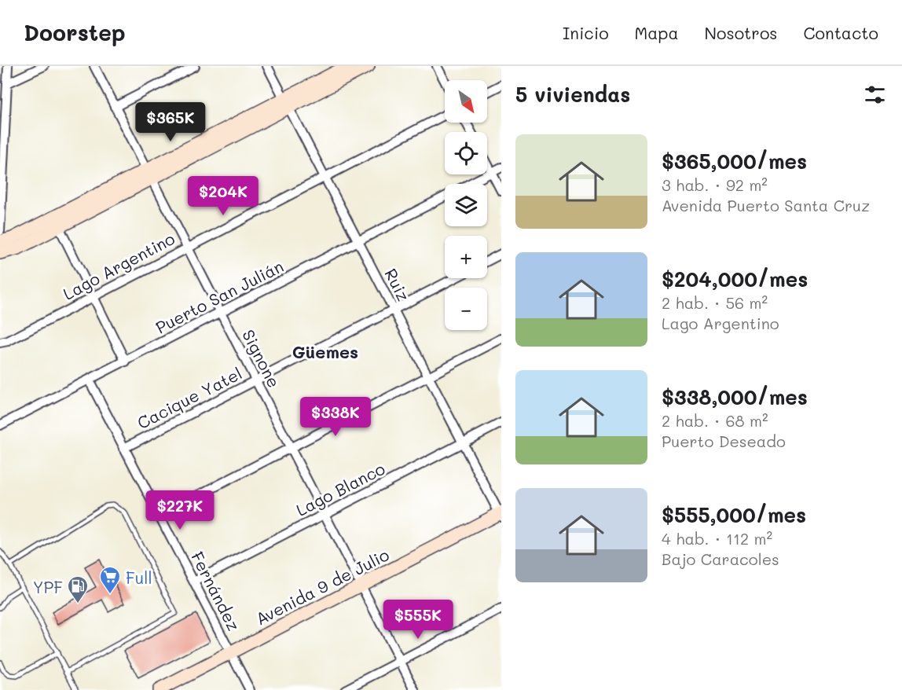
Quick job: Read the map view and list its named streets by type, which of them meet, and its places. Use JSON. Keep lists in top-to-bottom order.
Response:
{
  "streets": {
    "street": [
      "Lago Argentino",
      "Ruiz",
      "Puerto San Julián",
      "Signone",
      "Cacique Yatel",
      "Lago Blanco",
      "Avenida 9 de Julio",
      "Fernández"
    ]
  },
  "crossings": [
    ["Lago Argentino", "Ruiz"],
    ["Lago Argentino", "Signone"],
    ["Ruiz", "Puerto San Julián"],
    ["Ruiz", "Cacique Yatel"],
    ["Ruiz", "Lago Blanco"],
    ["Ruiz", "Avenida 9 de Julio"],
    ["Puerto San Julián", "Signone"],
    ["Puerto San Julián", "Fernández"],
    ["Signone", "Cacique Yatel"],
    ["Signone", "Lago Blanco"],
    ["Signone", "Avenida 9 de Julio"],
    ["Cacique Yatel", "Fernández"],
    ["Lago Blanco", "Fernández"],
    ["Avenida 9 de Julio", "Fernández"]
  ],
  "districts": ["Güemes"],
  "places": {
    "supermarket": ["Full"],
    "fuel station": ["YPF"]
  },
  "north": "bottom right",
  "page": {
    "header": "Doorstep",
    "nav": [
      "Inicio",
      "Mapa",
      "Nosotros",
      "Contacto"
    ],
    "heading": "5 viviendas",
    "map_buttons": ["+", "−"],
    "price": [
      "$365K",
      "$204K",
      "$338K",
      "$227K",
      "$555K"
    ],
    "list": [
      {
        "name": "$365,000/mes",
        "note": "3 hab. · 92 m² · Avenida Puerto Santa Cruz"
      },
      {
        "name": "$204,000/mes",
        "note": "2 hab. · 56 m² · Lago Argentino"
      },
      {
        "name": "$338,000/mes",
        "note": "2 hab. · 68 m² · Puerto Deseado"
      },
      {
        "name": "$555,000/mes",
        "note": "4 hab. · 112 m² · Bajo Caracoles"
      }
    ]
  }
}
